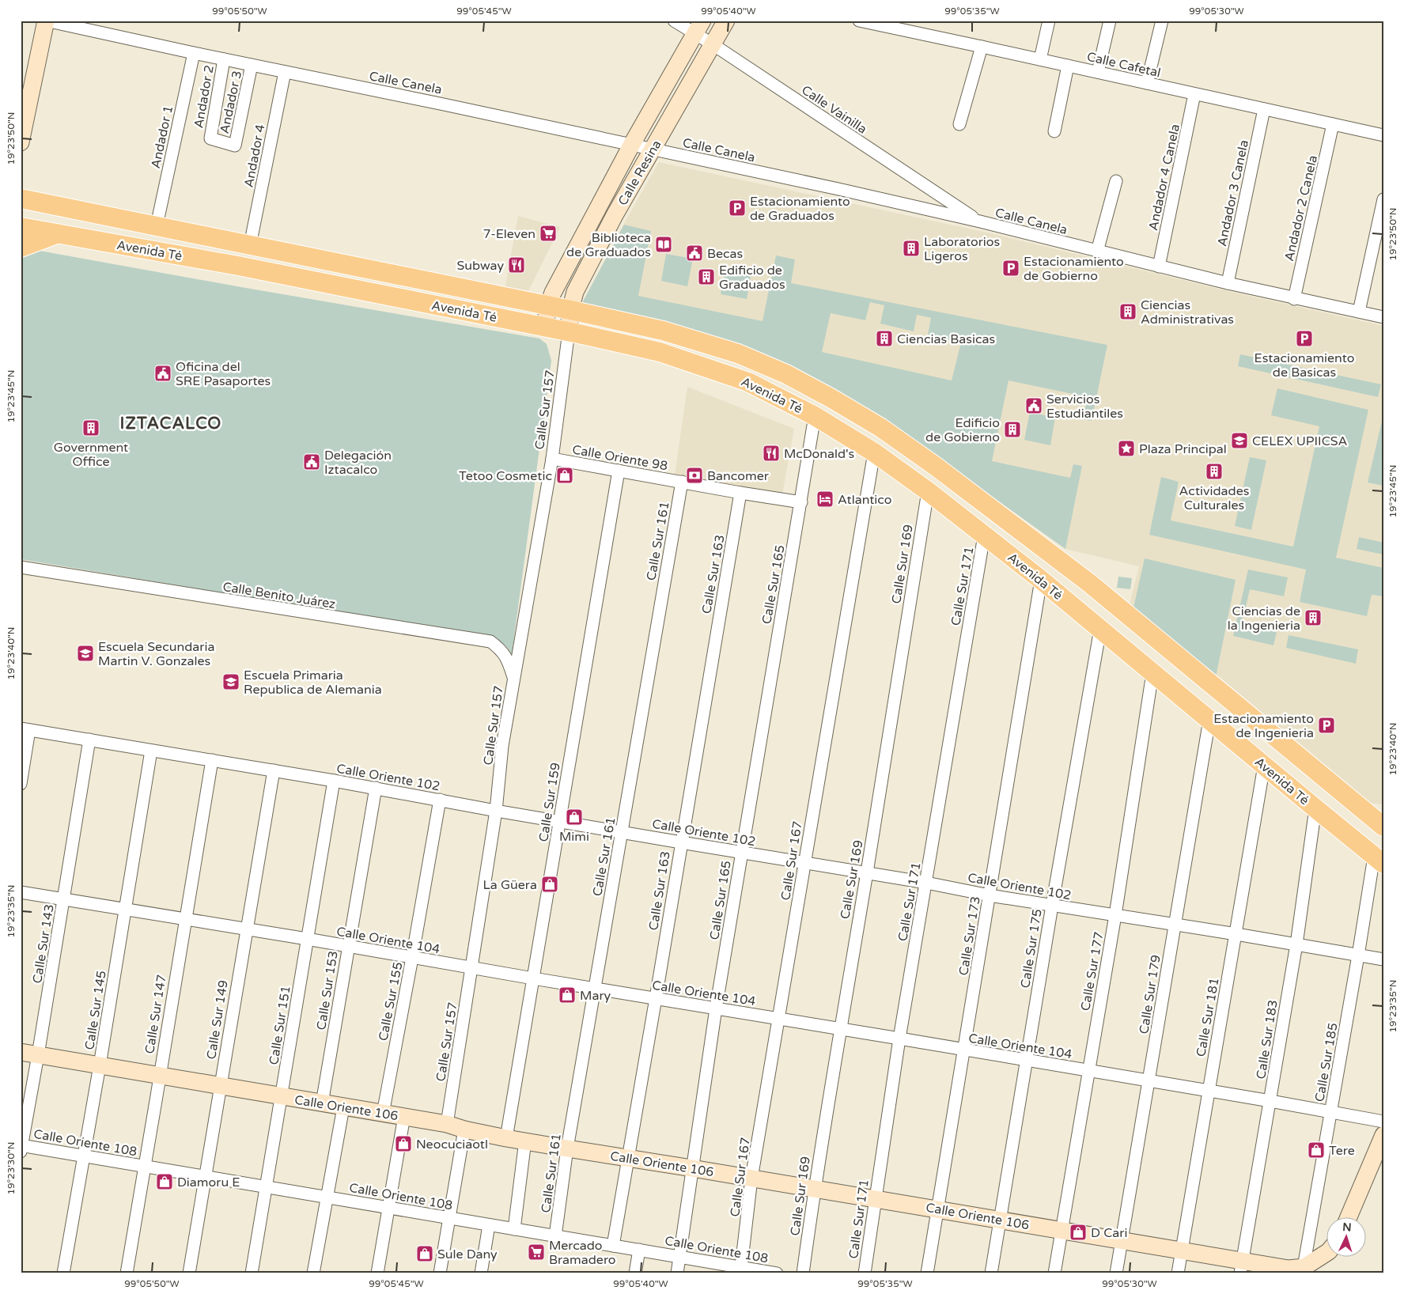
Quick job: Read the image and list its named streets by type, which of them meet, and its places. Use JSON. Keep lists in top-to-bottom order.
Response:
{
  "streets": {
    "main road": ["Avenida Té"],
    "street": [
      "Calle Cafetal",
      "Calle Canela",
      "Andador 2",
      "Andador 3",
      "Calle Vainilla",
      "Andador 1",
      "Andador 4",
      "Calle Resina",
      "Andador 4 Canela",
      "Andador 3 Canela",
      "Andador 2 Canela",
      "Calle Sur 157",
      "Calle Oriente 98",
      "Calle Sur 161",
      "Calle Sur 169",
      "Calle Sur 163",
      "Calle Sur 165",
      "Calle Sur 171",
      "Calle Benito Juárez",
      "Calle Oriente 102",
      "Calle Sur 159",
      "Calle Sur 167",
      "Calle Sur 173",
      "Calle Oriente 104",
      "Calle Sur 143",
      "Calle Sur 175",
      "Calle Sur 177",
      "Calle Sur 153",
      "Calle Sur 179",
      "Calle Sur 155",
      "Calle Sur 145",
      "Calle Sur 147",
      "Calle Sur 181",
      "Calle Sur 149",
      "Calle Sur 151",
      "Calle Sur 183",
      "Calle Sur 185",
      "Calle Oriente 106",
      "Calle Oriente 108"
    ]
  },
  "crossings": [
    ["Calle Cafetal", "Andador 4 Canela"],
    ["Calle Cafetal", "Andador 3 Canela"],
    ["Calle Cafetal", "Andador 2 Canela"],
    ["Calle Canela", "Andador 2"],
    ["Calle Canela", "Andador 3"],
    ["Calle Canela", "Calle Vainilla"],
    ["Calle Canela", "Andador 1"],
    ["Calle Canela", "Andador 4"],
    ["Calle Canela", "Calle Resina"],
    ["Calle Canela", "Andador 4 Canela"],
    ["Calle Canela", "Andador 3 Canela"],
    ["Calle Canela", "Andador 2 Canela"],
    ["Andador 2", "Andador 3"],
    ["Calle Vainilla", "Calle Resina"],
    ["Andador 1", "Avenida Té"],
    ["Andador 4", "Avenida Té"],
    ["Calle Resina", "Avenida Té"],
    ["Calle Resina", "Calle Sur 157"],
    ["Avenida Té", "Calle Sur 157"],
    ["Avenida Té", "Calle Sur 169"],
    ["Avenida Té", "Calle Sur 165"],
    ["Avenida Té", "Calle Sur 171"],
    ["Avenida Té", "Calle Sur 167"],
    ["Avenida Té", "Calle Sur 173"],
    ["Avenida Té", "Calle Sur 175"],
    ["Avenida Té", "Calle Sur 177"],
    ["Avenida Té", "Calle Sur 179"],
    ["Avenida Té", "Calle Sur 181"],
    ["Avenida Té", "Calle Sur 183"],
    ["Avenida Té", "Calle Sur 185"],
    ["Calle Sur 157", "Calle Oriente 98"],
    ["Calle Sur 157", "Calle Benito Juárez"],
    ["Calle Sur 157", "Calle Oriente 102"],
    ["Calle Sur 157", "Calle Oriente 104"],
    ["Calle Sur 157", "Calle Oriente 106"],
    ["Calle Oriente 98", "Calle Sur 161"],
    ["Calle Oriente 98", "Calle Sur 163"],
    ["Calle Oriente 98", "Calle Sur 165"],
    ["Calle Oriente 98", "Calle Sur 159"],
    ["Calle Sur 161", "Calle Oriente 102"],
    ["Calle Sur 161", "Calle Oriente 104"],
    ["Calle Sur 161", "Calle Oriente 106"],
    ["Calle Sur 161", "Calle Oriente 108"],
    ["Calle Sur 169", "Calle Oriente 102"],
    ["Calle Sur 169", "Calle Oriente 104"],
    ["Calle Sur 169", "Calle Oriente 106"],
    ["Calle Sur 163", "Calle Oriente 102"],
    ["Calle Sur 163", "Calle Oriente 104"],
    ["Calle Sur 163", "Calle Oriente 106"],
    ["Calle Sur 163", "Calle Oriente 108"],
    ["Calle Sur 165", "Calle Oriente 102"],
    ["Calle Sur 165", "Calle Oriente 104"],
    ["Calle Sur 165", "Calle Oriente 106"],
    ["Calle Sur 165", "Calle Oriente 108"],
    ["Calle Sur 171", "Calle Oriente 102"],
    ["Calle Sur 171", "Calle Oriente 104"],
    ["Calle Sur 171", "Calle Oriente 106"],
    ["Calle Oriente 102", "Calle Sur 159"],
    ["Calle Oriente 102", "Calle Sur 167"],
    ["Calle Oriente 102", "Calle Sur 173"],
    ["Calle Oriente 102", "Calle Sur 143"],
    ["Calle Oriente 102", "Calle Sur 175"],
    ["Calle Oriente 102", "Calle Sur 177"],
    ["Calle Oriente 102", "Calle Sur 153"],
    ["Calle Oriente 102", "Calle Sur 179"],
    ["Calle Oriente 102", "Calle Sur 155"],
    ["Calle Oriente 102", "Calle Sur 145"],
    ["Calle Oriente 102", "Calle Sur 147"],
    ["Calle Oriente 102", "Calle Sur 181"],
    ["Calle Oriente 102", "Calle Sur 149"],
    ["Calle Oriente 102", "Calle Sur 151"],
    ["Calle Oriente 102", "Calle Sur 183"],
    ["Calle Oriente 102", "Calle Sur 185"],
    ["Calle Sur 159", "Calle Oriente 104"],
    ["Calle Sur 159", "Calle Oriente 106"],
    ["Calle Sur 167", "Calle Oriente 104"],
    ["Calle Sur 167", "Calle Oriente 106"],
    ["Calle Sur 167", "Calle Oriente 108"],
    ["Calle Sur 173", "Calle Oriente 104"],
    ["Calle Sur 173", "Calle Oriente 106"],
    ["Calle Oriente 104", "Calle Sur 143"],
    ["Calle Oriente 104", "Calle Sur 175"],
    ["Calle Oriente 104", "Calle Sur 177"],
    ["Calle Oriente 104", "Calle Sur 153"],
    ["Calle Oriente 104", "Calle Sur 179"],
    ["Calle Oriente 104", "Calle Sur 155"],
    ["Calle Oriente 104", "Calle Sur 145"],
    ["Calle Oriente 104", "Calle Sur 147"],
    ["Calle Oriente 104", "Calle Sur 181"],
    ["Calle Oriente 104", "Calle Sur 149"],
    ["Calle Oriente 104", "Calle Sur 151"],
    ["Calle Oriente 104", "Calle Sur 183"],
    ["Calle Oriente 104", "Calle Sur 185"],
    ["Calle Sur 143", "Calle Oriente 106"],
    ["Calle Sur 143", "Calle Oriente 108"],
    ["Calle Sur 175", "Calle Oriente 106"],
    ["Calle Sur 177", "Calle Oriente 106"],
    ["Calle Sur 153", "Calle Oriente 106"],
    ["Calle Sur 179", "Calle Oriente 106"],
    ["Calle Sur 155", "Calle Oriente 106"],
    ["Calle Sur 145", "Calle Oriente 106"],
    ["Calle Sur 145", "Calle Oriente 108"],
    ["Calle Sur 147", "Calle Oriente 106"],
    ["Calle Sur 147", "Calle Oriente 108"],
    ["Calle Sur 181", "Calle Oriente 106"],
    ["Calle Sur 149", "Calle Oriente 106"],
    ["Calle Sur 149", "Calle Oriente 108"],
    ["Calle Sur 151", "Calle Oriente 106"],
    ["Calle Sur 151", "Calle Oriente 108"],
    ["Calle Sur 183", "Calle Oriente 106"],
    ["Calle Sur 185", "Calle Oriente 106"]
  ],
  "districts": ["IZTACALCO"],
  "places": {
    "parking": [
      "Estacionamiento de Graduados",
      "Estacionamiento de Gobierno",
      "Estacionamiento de Basicas",
      "Estacionamiento de Ingenieria"
    ],
    "supermarket": ["7-Eleven", "Mercado Bramadero"],
    "library": ["Biblioteca de Graduados"],
    "building": [
      "Laboratorios Ligeros",
      "Edificio de Graduados",
      "Ciencias Administrativas",
      "Ciencias Basicas",
      "Government Office",
      "Edificio de Gobierno",
      "Actividades Culturales",
      "Ciencias de la Ingenieria"
    ],
    "public building": [
      "Becas",
      "Oficina del SRE Pasaportes",
      "Servicios Estudiantiles",
      "Delegación Iztacalco"
    ],
    "restaurant": ["Subway", "McDonald's"],
    "school or university": ["CELEX UPIICSA", "Escuela Secundaria Martin V. Gonzales", "Escuela Primaria Republica de Alemania"],
    "place": ["Plaza Principal"],
    "shop": [
      "Tetoo Cosmetic",
      "Mimi",
      "La Güera",
      "Mary",
      "Neocuciaotl",
      "Tere",
      "Diamoru E",
      "D Cari",
      "Sule Dany"
    ],
    "bank": ["Bancomer"],
    "hotel": ["Atlantico"]
  },
  "north": "top",
  "coordinates": [
    "99°05'50\"W",
    "99°05'45\"W",
    "99°05'40\"W",
    "99°05'35\"W",
    "99°05'30\"W",
    "19°23'50\"N",
    "19°23'45\"N",
    "19°23'40\"N",
    "19°23'35\"N",
    "19°23'30\"N"
  ]
}
